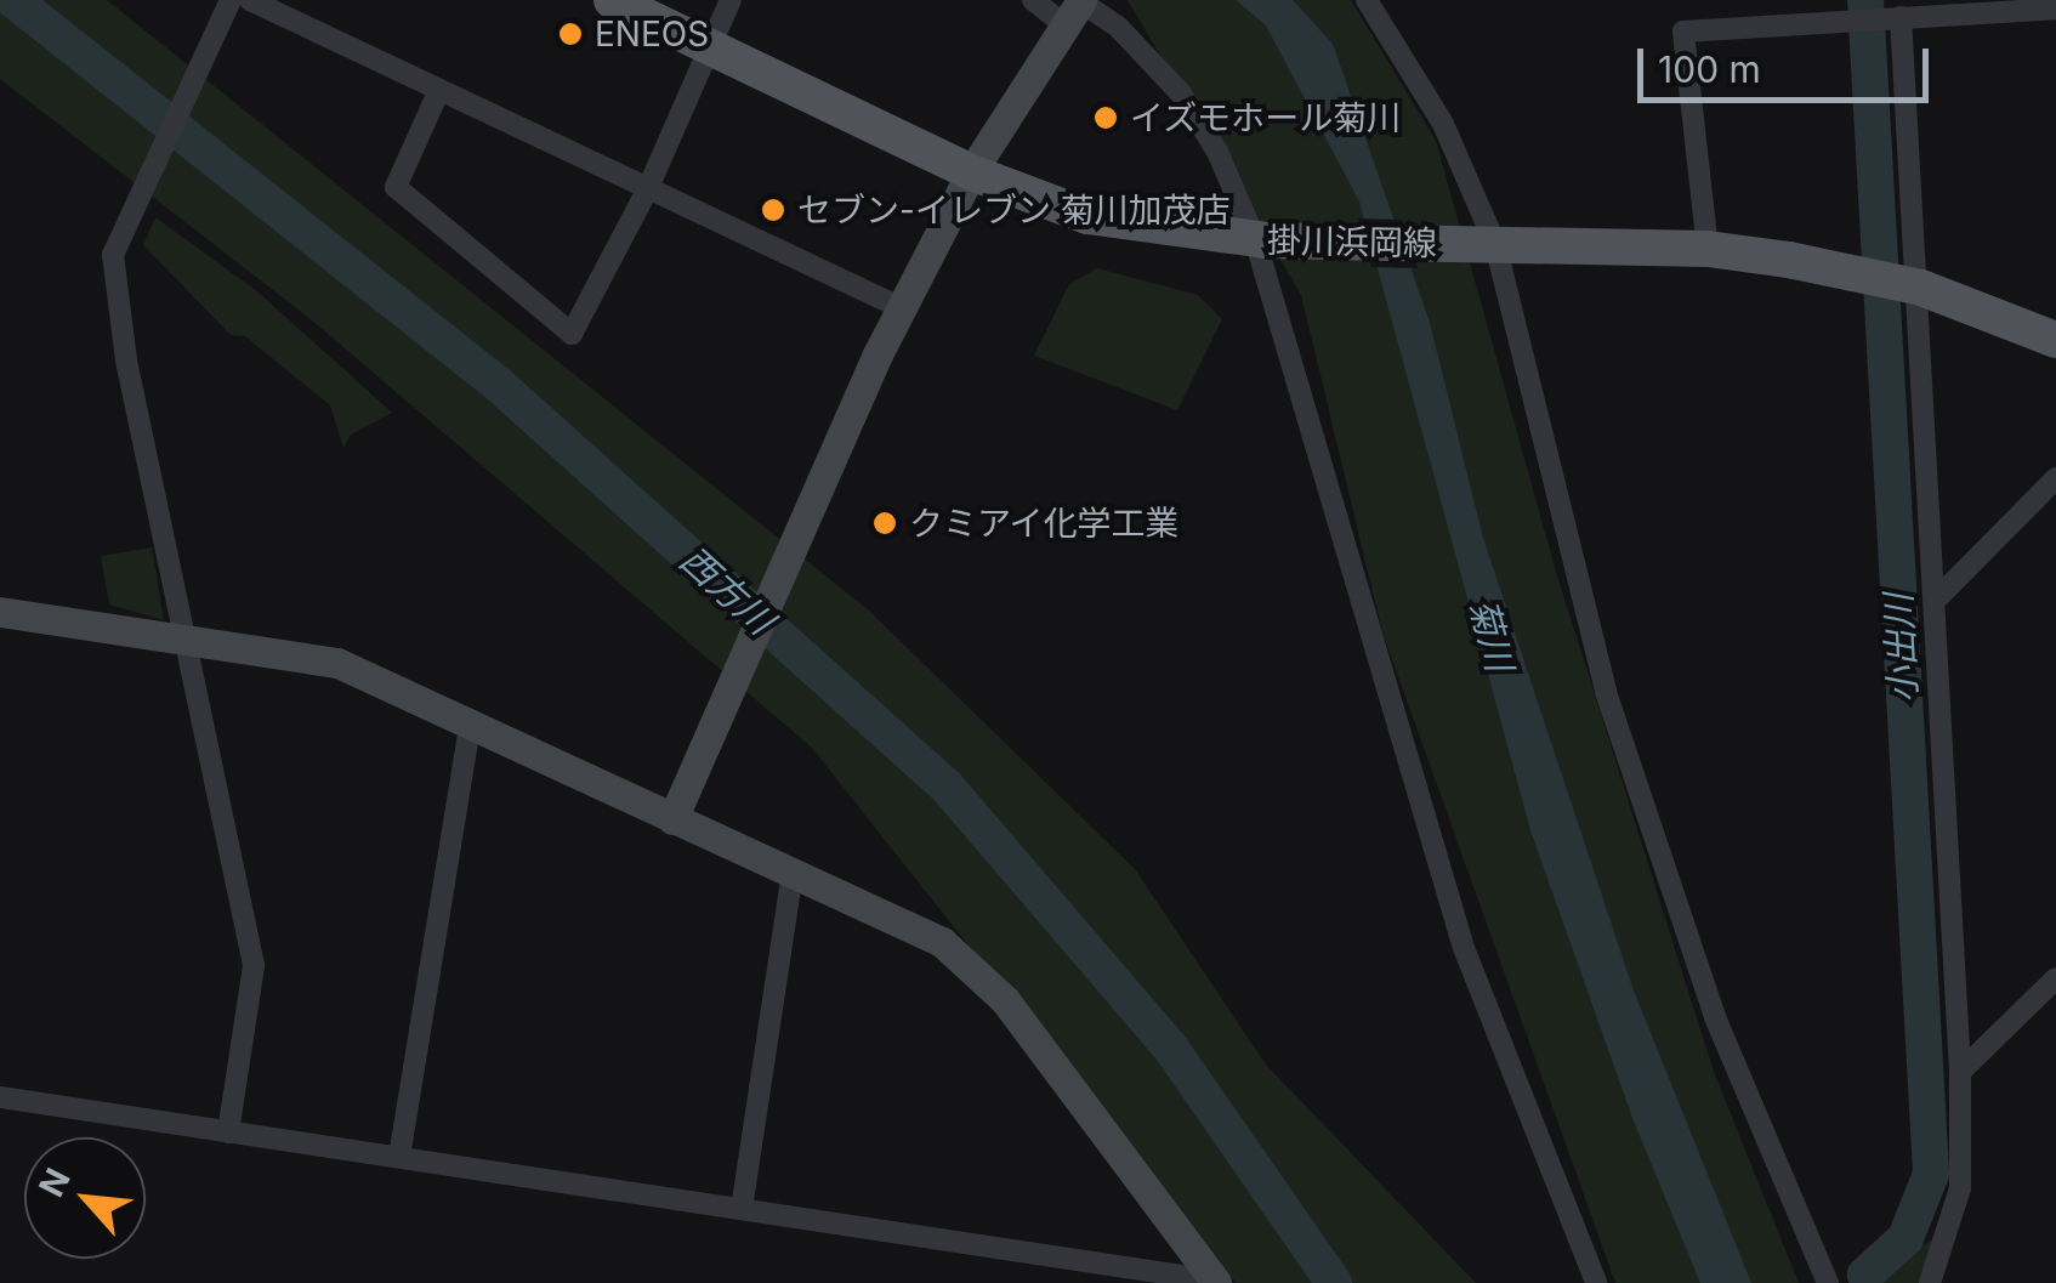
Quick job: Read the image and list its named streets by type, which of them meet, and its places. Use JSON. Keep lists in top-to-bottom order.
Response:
{
  "streets": {
    "main road": ["掛川浜岡線"]
  },
  "water": ["西方川", "菊川", "小出川"],
  "places": [
    "ENEOS",
    "イズモホール菊川",
    "セブン-イレブン 菊川加茂店",
    "クミアイ化学工業"
  ],
  "scale_bar": "100 m",
  "north": "top left"
}
